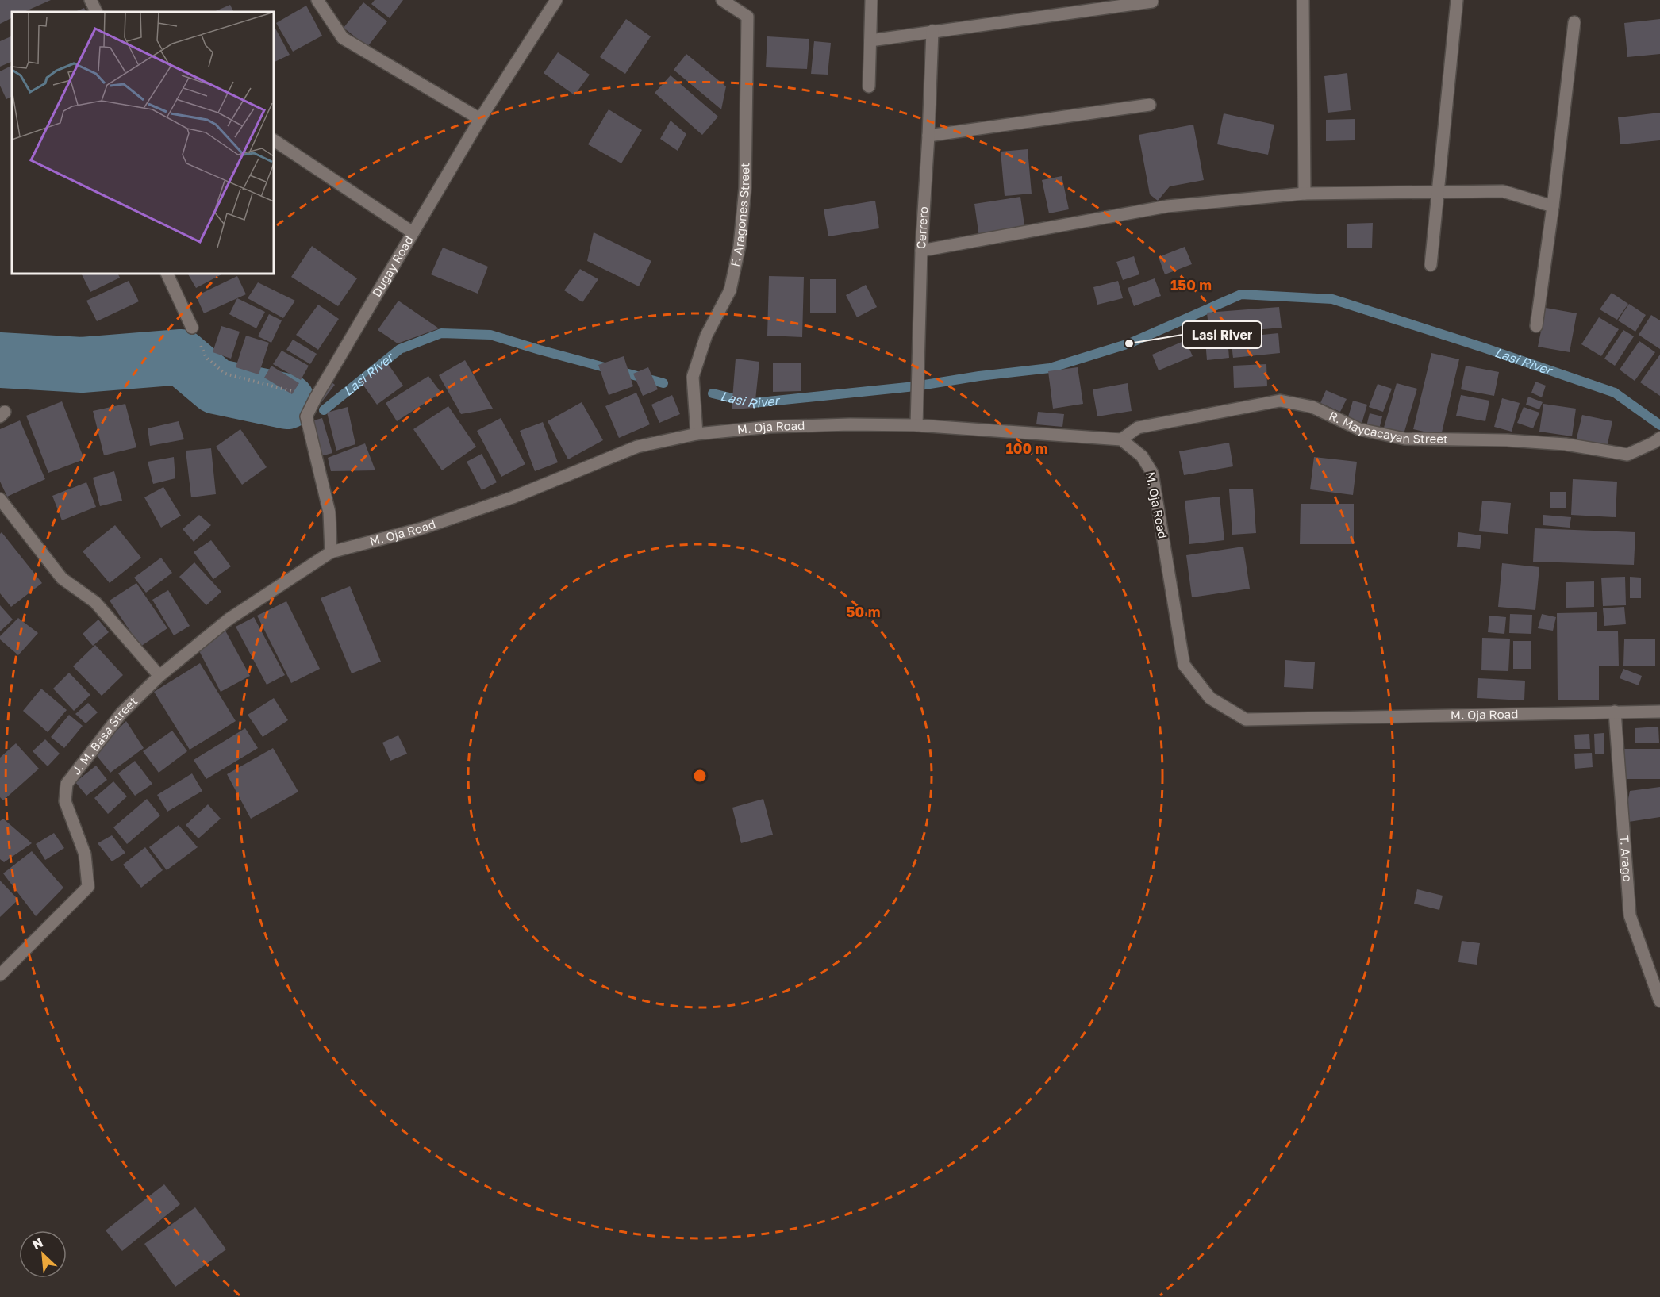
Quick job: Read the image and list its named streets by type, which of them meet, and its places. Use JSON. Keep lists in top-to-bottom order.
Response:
{
  "streets": {
    "street": [
      "F. Aragones Street",
      "Cerrero",
      "Dugay Road",
      "R. Maycacayan Street",
      "M. Oja Road",
      "J. M. Basa Street",
      "T. Arago"
    ]
  },
  "crossings": [
    ["F. Aragones Street", "M. Oja Road"],
    ["Cerrero", "M. Oja Road"],
    ["Dugay Road", "M. Oja Road"],
    ["Dugay Road", "J. M. Basa Street"],
    ["R. Maycacayan Street", "M. Oja Road"],
    ["M. Oja Road", "J. M. Basa Street"],
    ["M. Oja Road", "T. Arago"]
  ],
  "water": ["Lasi River"],
  "places": ["Lasi River"],
  "north": "top left",
  "rings": ["150 m", "100 m", "50 m"]
}
